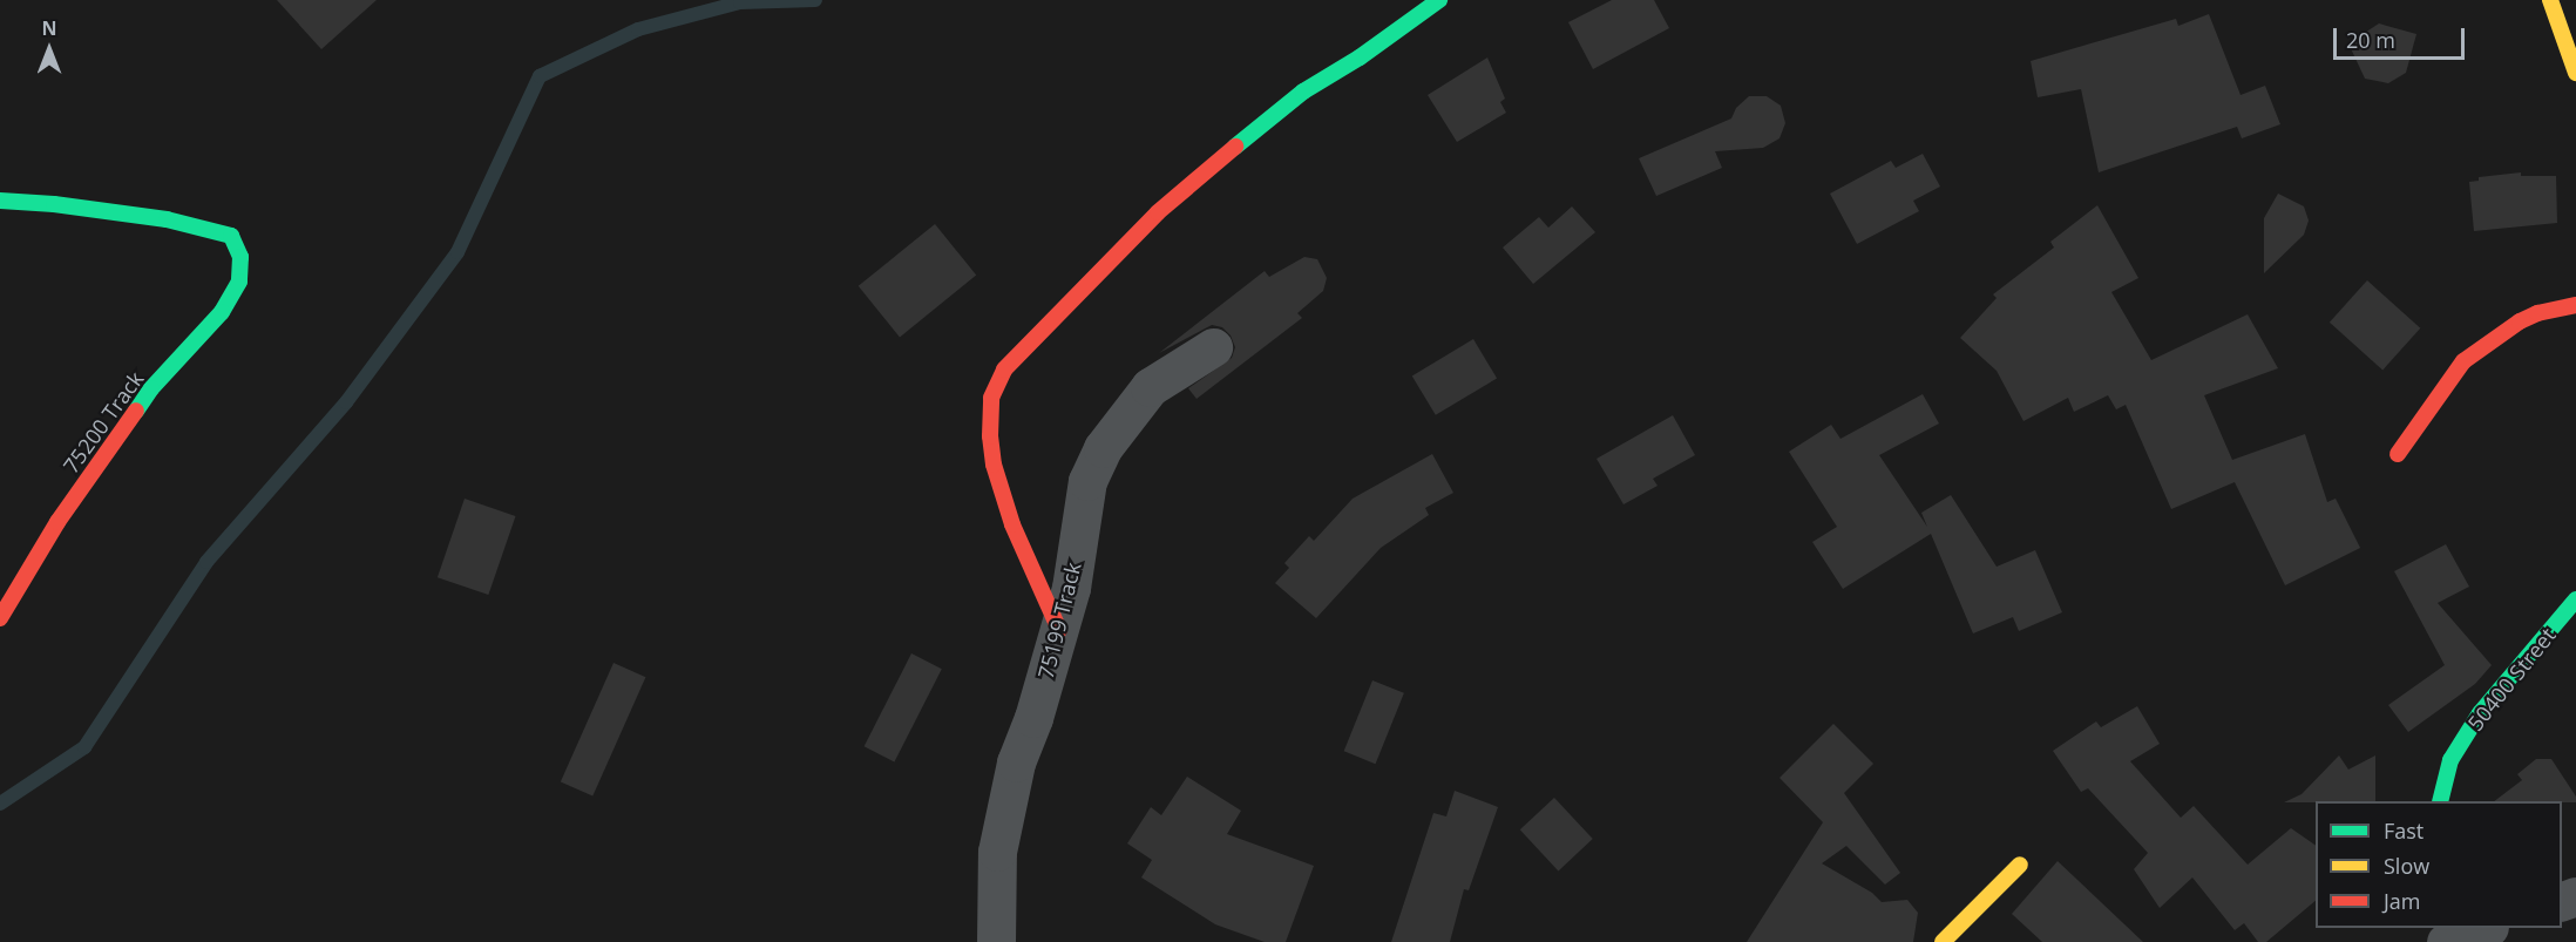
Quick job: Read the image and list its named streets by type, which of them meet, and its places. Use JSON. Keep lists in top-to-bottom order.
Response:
{
  "streets": {
    "street": ["75200 Track", "75199 Track", "50400 Street"]
  },
  "legend": ["Fast", "Slow", "Jam"],
  "scale_bar": "20 m",
  "north": "top"
}
